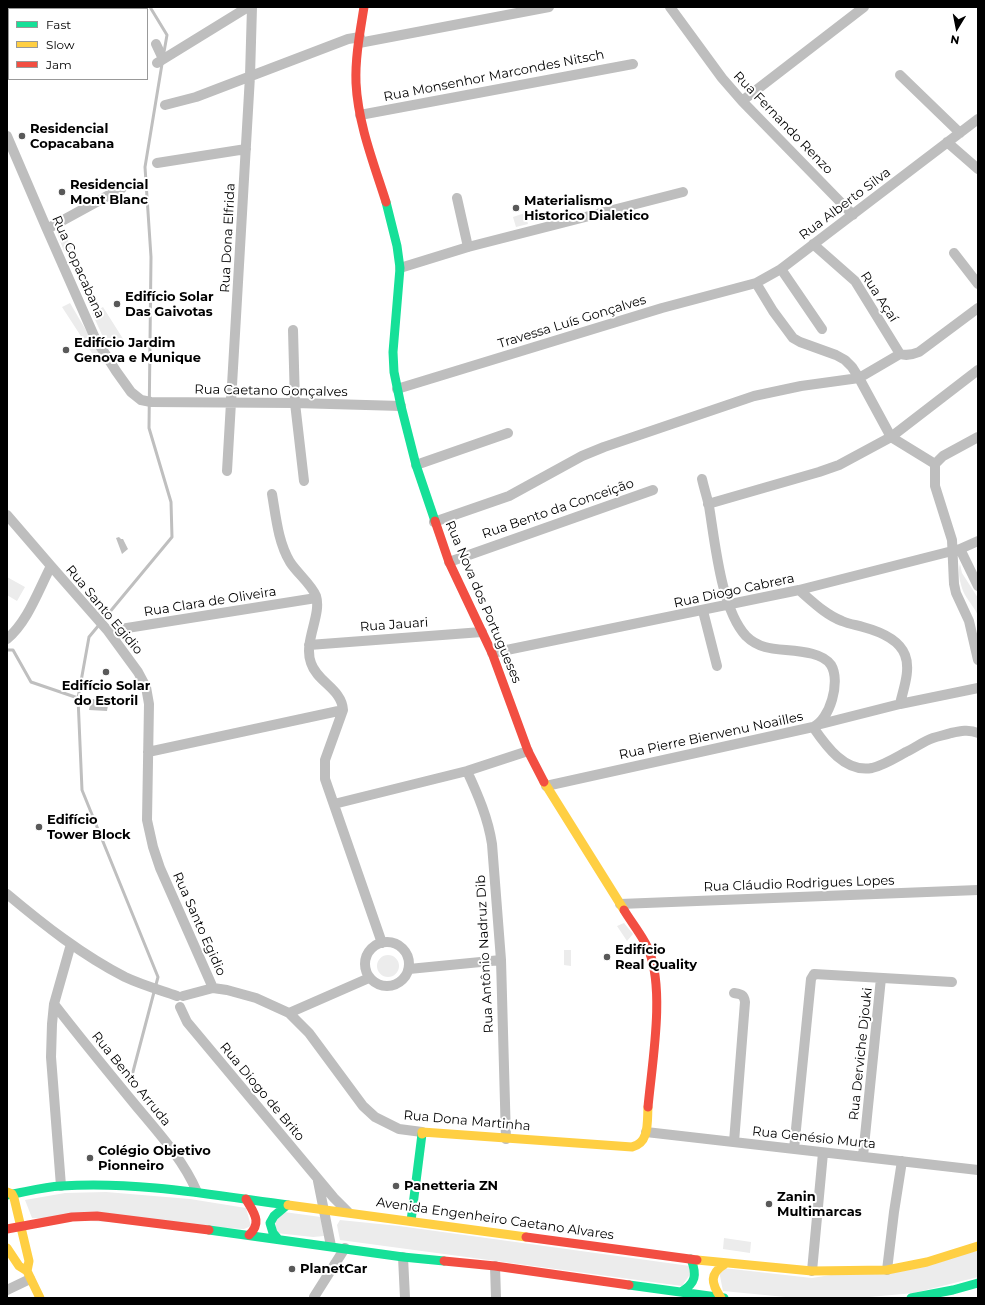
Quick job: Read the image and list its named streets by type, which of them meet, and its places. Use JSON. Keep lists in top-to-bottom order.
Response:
{
  "streets": {
    "main road": ["Rua Nova dos Portugueses", "Rua Dona Martinha", "Avenida Engenheiro Caetano Alvares"],
    "street": [
      "Rua Monsenhor Marcondes Nitsch",
      "Rua Fernando Renzo",
      "Rua Alberto Silva",
      "Rua Dona Elfrida",
      "Rua Copacabana",
      "Rua Açaí",
      "Travessa Luís Gonçalves",
      "Rua Caetano Gonçalves",
      "Rua Bento da Conceição",
      "Rua Diogo Cabrera",
      "Rua Clara de Oliveira",
      "Rua Santo Egidio",
      "Rua Jauari",
      "Rua Pierre Bienvenu Noailles",
      "Rua Cláudio Rodrigues Lopes",
      "Rua Antônio Nadruz Dib",
      "Rua Derviche Djouki",
      "Rua Bento Arruda",
      "Rua Diogo de Brito",
      "Rua Genésio Murta"
    ]
  },
  "crossings": [
    ["Rua Monsenhor Marcondes Nitsch", "Rua Nova dos Portugueses"],
    ["Rua Fernando Renzo", "Rua Alberto Silva"],
    ["Rua Alberto Silva", "Rua Açaí"],
    ["Rua Alberto Silva", "Travessa Luís Gonçalves"],
    ["Rua Dona Elfrida", "Rua Caetano Gonçalves"],
    ["Rua Copacabana", "Rua Caetano Gonçalves"],
    ["Travessa Luís Gonçalves", "Rua Nova dos Portugueses"],
    ["Rua Caetano Gonçalves", "Rua Nova dos Portugueses"],
    ["Rua Bento da Conceição", "Rua Nova dos Portugueses"],
    ["Rua Diogo Cabrera", "Rua Nova dos Portugueses"],
    ["Rua Clara de Oliveira", "Rua Santo Egidio"],
    ["Rua Nova dos Portugueses", "Rua Jauari"],
    ["Rua Nova dos Portugueses", "Rua Pierre Bienvenu Noailles"],
    ["Rua Nova dos Portugueses", "Rua Cláudio Rodrigues Lopes"],
    ["Rua Nova dos Portugueses", "Rua Dona Martinha"],
    ["Rua Nova dos Portugueses", "Rua Genésio Murta"],
    ["Rua Santo Egidio", "Rua Dona Martinha"],
    ["Rua Antônio Nadruz Dib", "Rua Dona Martinha"],
    ["Rua Derviche Djouki", "Rua Genésio Murta"],
    ["Rua Bento Arruda", "Avenida Engenheiro Caetano Alvares"],
    ["Rua Diogo de Brito", "Avenida Engenheiro Caetano Alvares"],
    ["Rua Dona Martinha", "Rua Genésio Murta"]
  ],
  "places": [
    "Residencial Copacabana",
    "Residencial Mont Blanc",
    "Materialismo Historico Dialetico",
    "Edifício Solar Das Gaivotas",
    "Edifício Jardim Genova e Munique",
    "Edifício Solar do Estoril",
    "Edifício Tower Block",
    "Edifício Real Quality",
    "Colégio Objetivo Pionneiro",
    "Panetteria ZN",
    "Zanin Multimarcas",
    "PlanetCar"
  ],
  "legend": ["Fast", "Slow", "Jam"],
  "north": "bottom"
}
